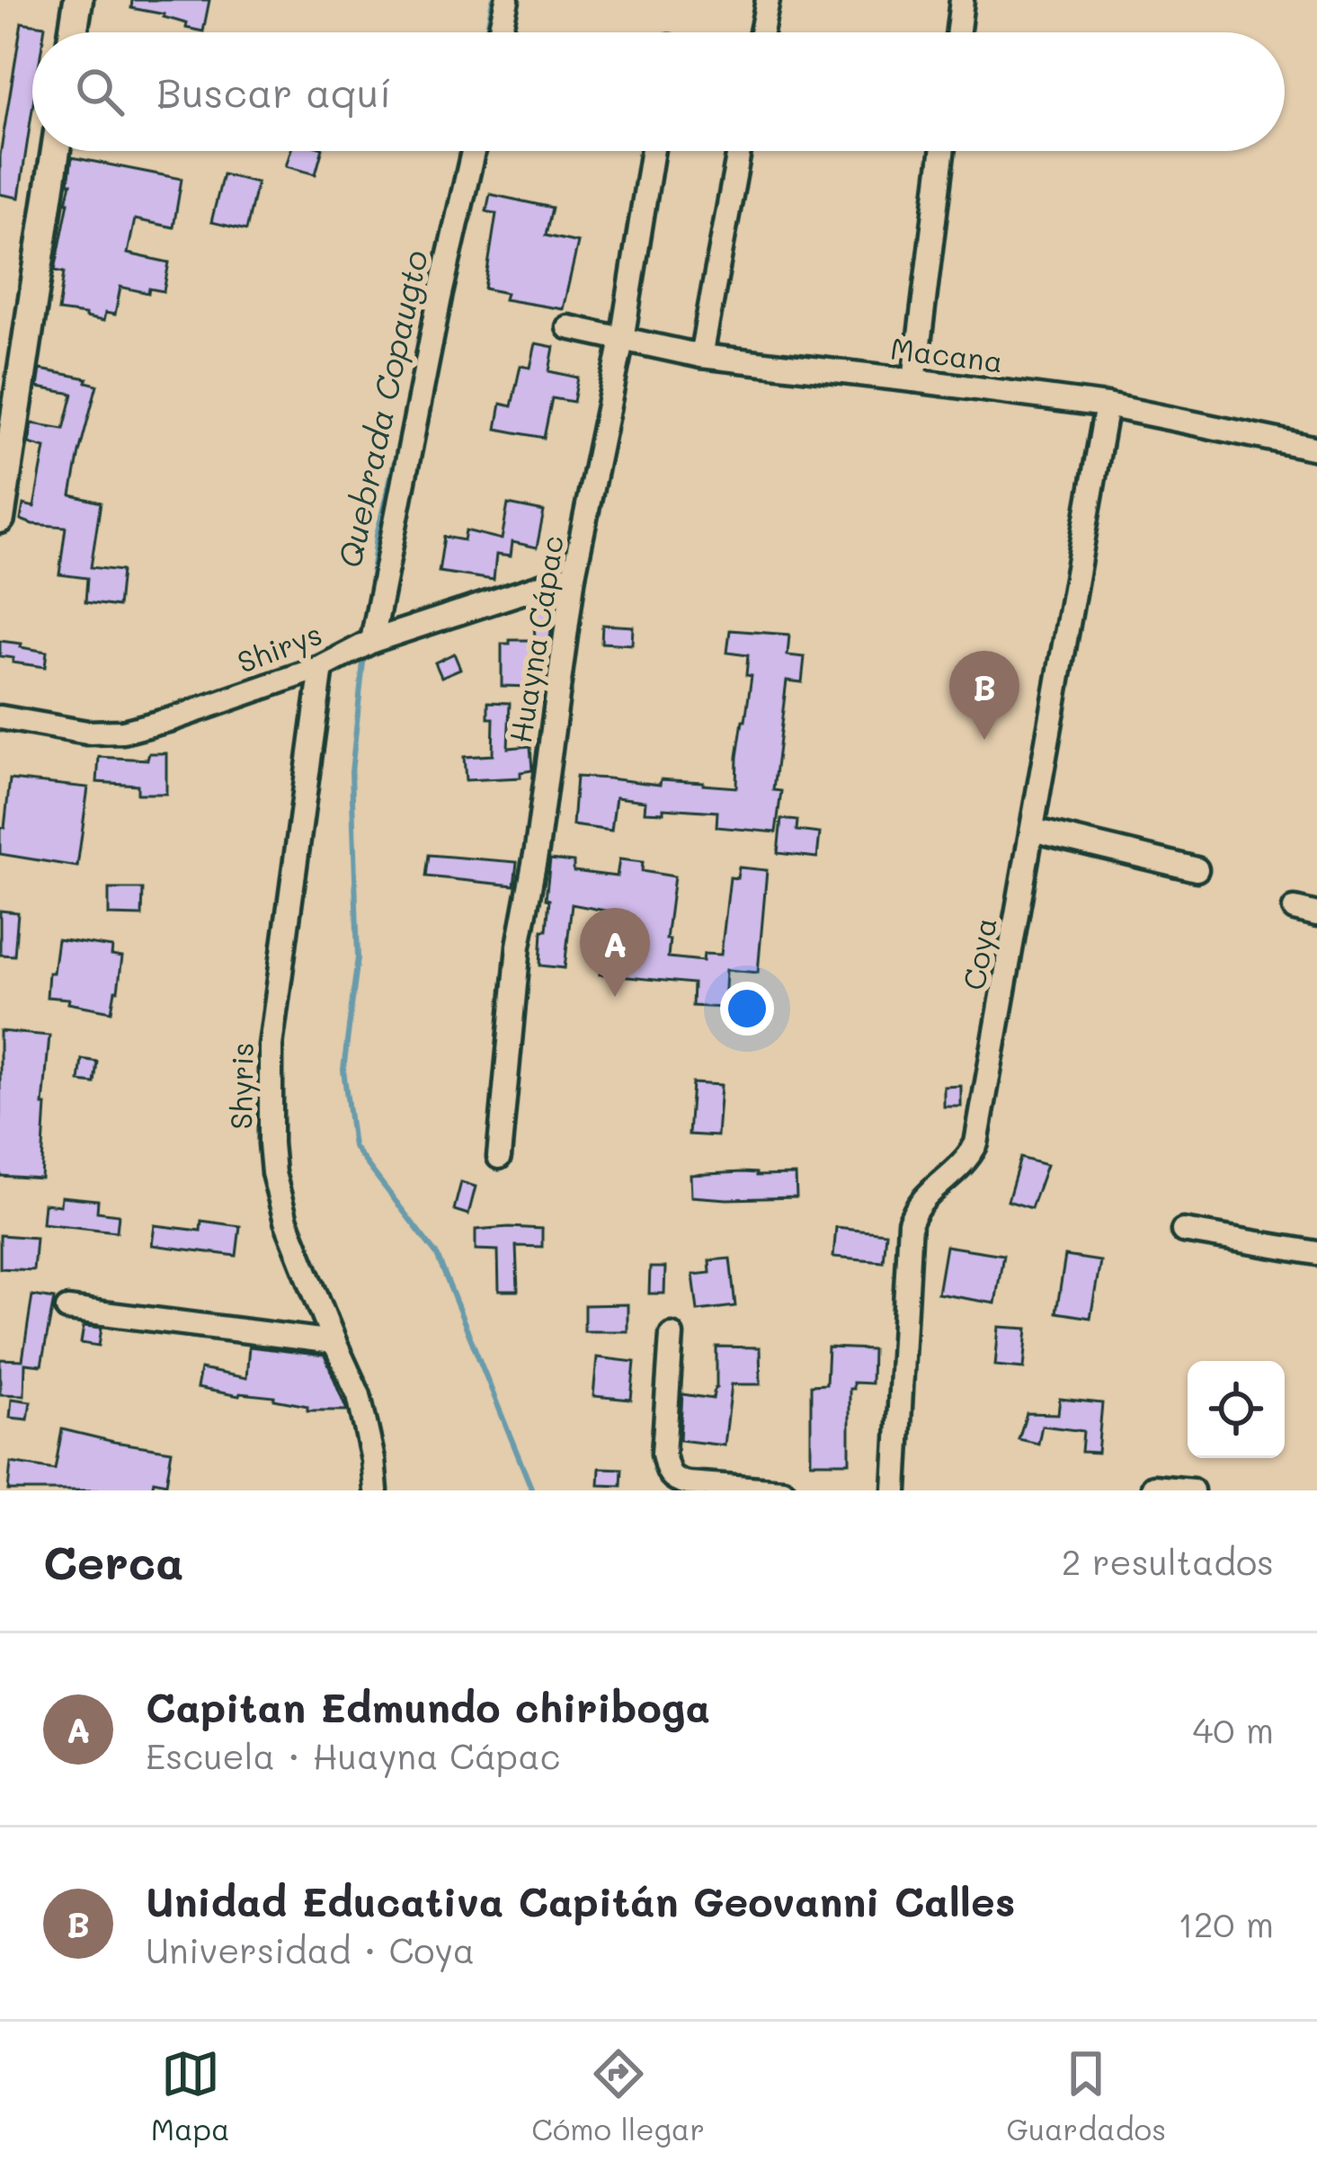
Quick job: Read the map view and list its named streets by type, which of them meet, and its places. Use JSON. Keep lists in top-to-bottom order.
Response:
{
  "streets": {
    "street": [
      "Macana",
      "Huayna Cápac",
      "Shirys",
      "Coya",
      "Shyris"
    ]
  },
  "crossings": [
    ["Macana", "Huayna Cápac"],
    ["Macana", "Coya"],
    ["Huayna Cápac", "Shirys"],
    ["Shirys", "Shyris"]
  ],
  "water": ["Quebrada Copaugto"],
  "page": {
    "search": "Buscar aquí",
    "pins": ["B", "A"],
    "heading": ["Cerca", "2 resultados"],
    "list": [
      {
        "mark": "A",
        "name": "Capitan Edmundo chiriboga",
        "note": "Escuela · Huayna Cápac",
        "value": "40 m"
      },
      {
        "mark": "B",
        "name": "Unidad Educativa Capitán Geovanni Calles",
        "note": "Universidad · Coya",
        "value": "120 m"
      }
    ],
    "nav": ["Mapa", "Cómo llegar", "Guardados"]
  }
}
